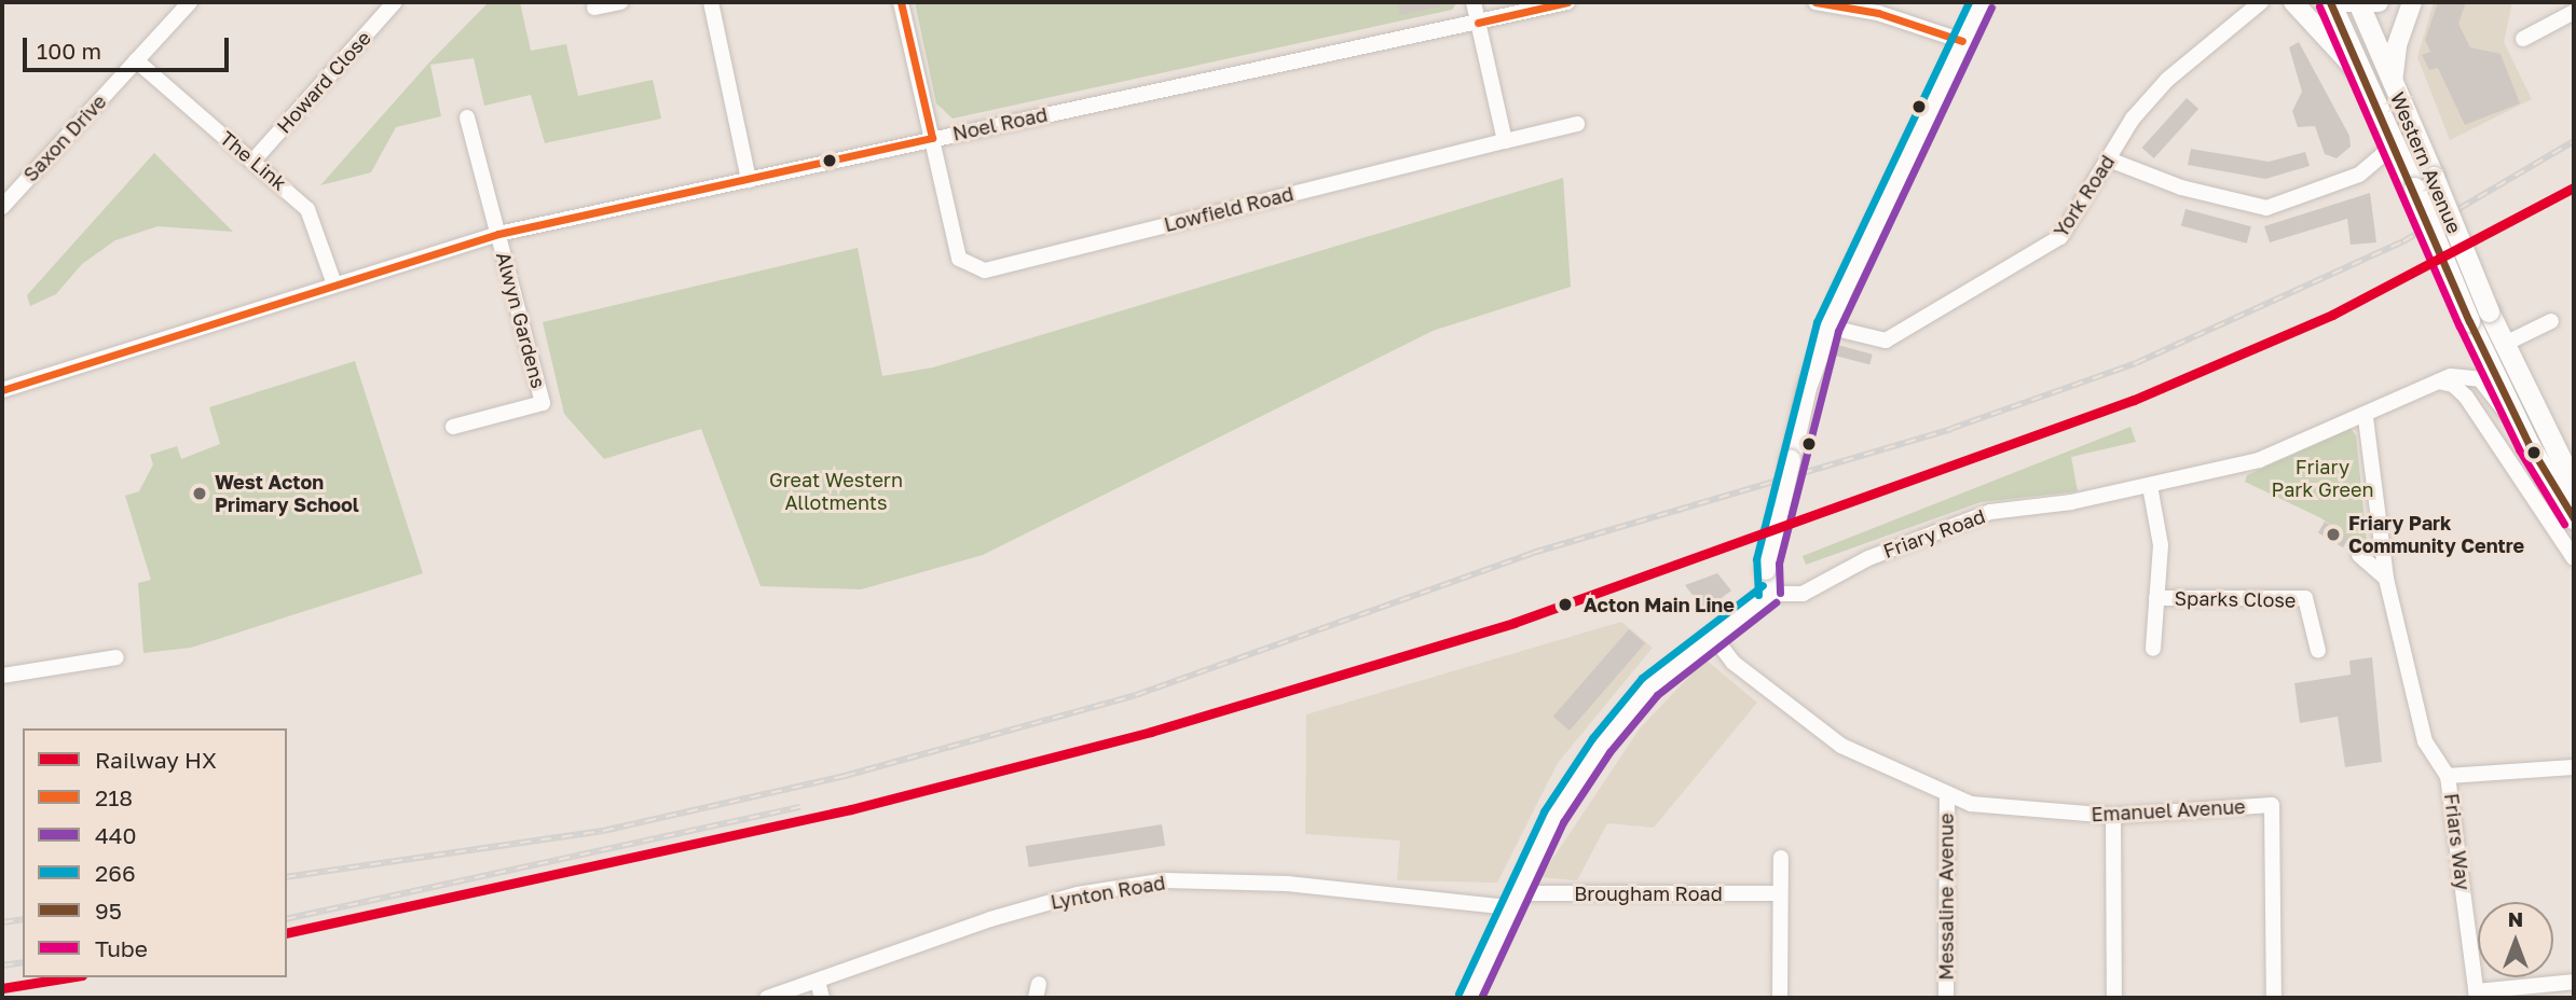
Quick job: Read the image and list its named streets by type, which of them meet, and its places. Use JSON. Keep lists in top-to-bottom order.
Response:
{
  "streets": {
    "highway": ["Western Avenue"],
    "street": [
      "Howard Close",
      "Noel Road",
      "Saxon Drive",
      "The Link",
      "York Road",
      "Lowfield Road",
      "Alwyn Gardens",
      "Friary Road",
      "Sparks Close",
      "Emanuel Avenue",
      "Friars Way",
      "Lynton Road",
      "Brougham Road",
      "Messaline Avenue"
    ]
  },
  "crossings": [
    ["Howard Close", "The Link"],
    ["Noel Road", "The Link"],
    ["Noel Road", "Lowfield Road"],
    ["Noel Road", "Alwyn Gardens"],
    ["Saxon Drive", "The Link"],
    ["Western Avenue", "Friary Road"],
    ["Emanuel Avenue", "Messaline Avenue"],
    ["Lynton Road", "Brougham Road"]
  ],
  "parks": ["Friary Park Green", "Great Western Allotments"],
  "places": ["West Acton Primary School", "Friary Park Community Centre", "Acton Main Line"],
  "lines": [
    "transit line 218",
    "transit line 266",
    "transit line 95",
    "transit line Tube",
    "transit line 440",
    "rail line HX"
  ],
  "legend": [
    "Railway HX",
    "218",
    "440",
    "266",
    "95",
    "Tube"
  ],
  "scale_bar": "100 m",
  "north": "top"
}
